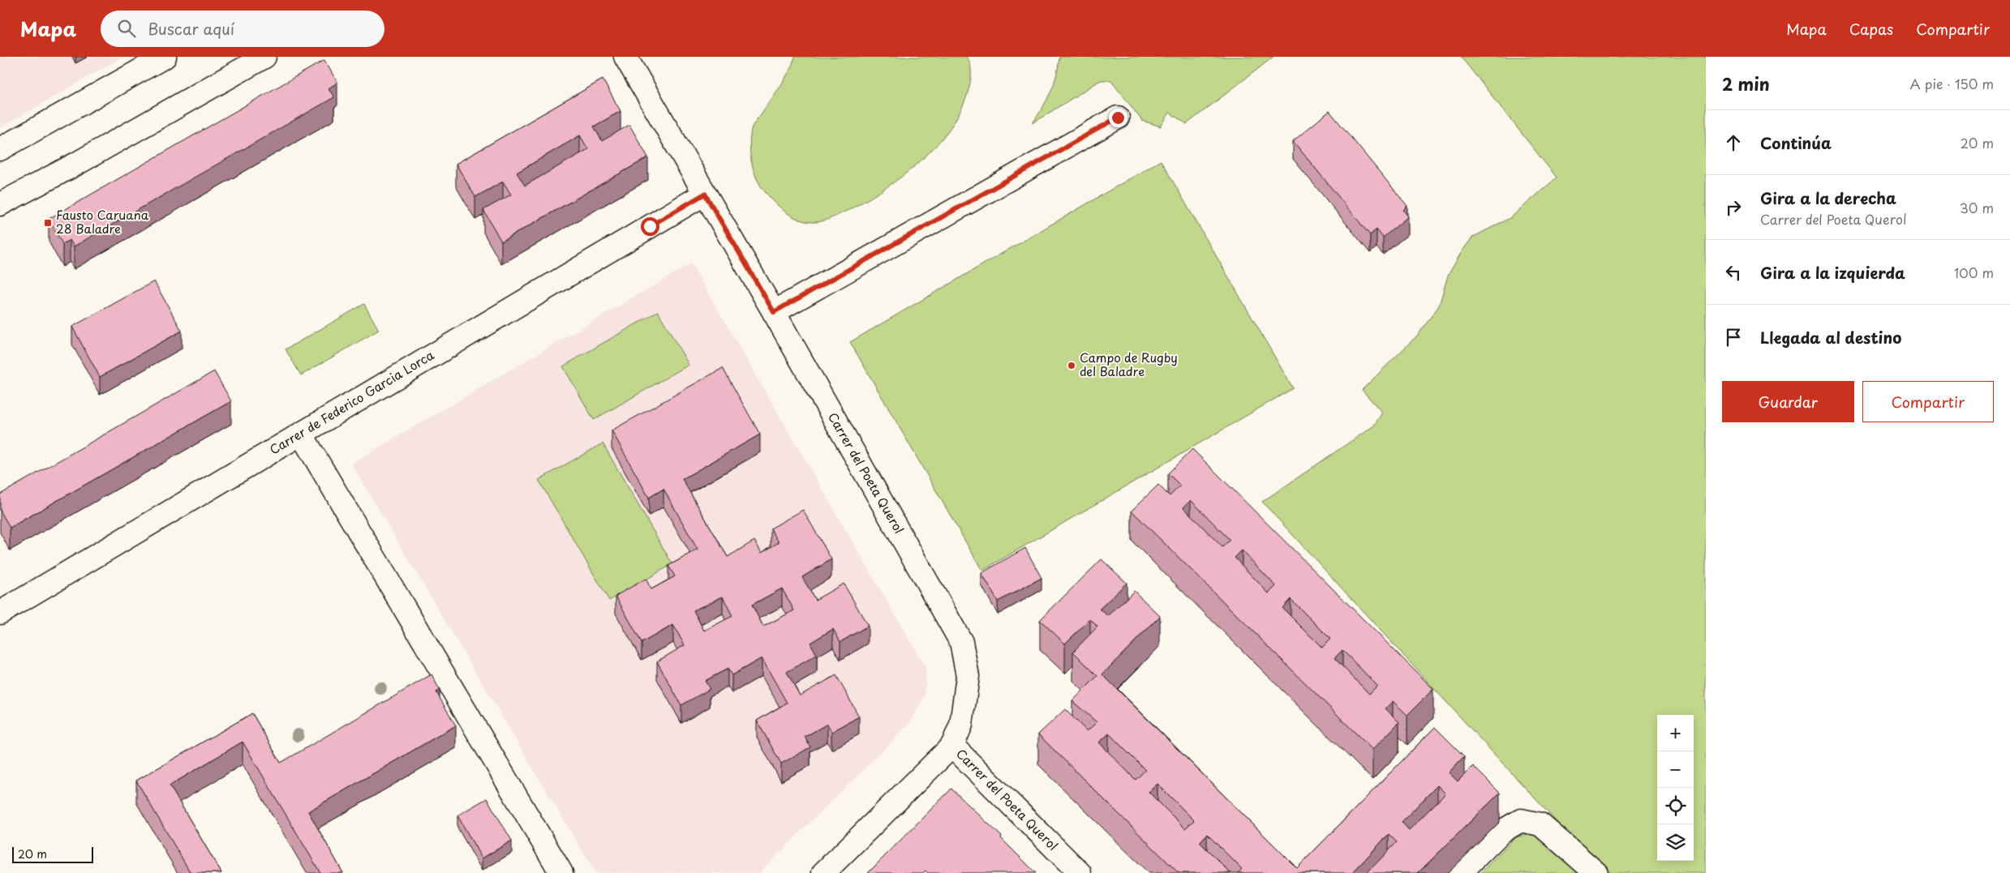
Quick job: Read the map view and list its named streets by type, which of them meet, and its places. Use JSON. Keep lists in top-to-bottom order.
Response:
{
  "streets": {
    "street": ["Carrer de Federico Garcia Lorca", "Carrer del Poeta Querol"]
  },
  "crossings": [
    ["Carrer de Federico Garcia Lorca", "Carrer del Poeta Querol"]
  ],
  "places": {
    "transit": ["Fausto Caruana 28 Baladre"],
    "other": ["Campo de Rugby del Baladre"]
  },
  "scale_bar": "20 m",
  "page": {
    "header": "Mapa",
    "search": "Buscar aquí",
    "nav": ["Mapa", "Capas", "Compartir"],
    "heading": ["2 min", "A pie · 150 m"],
    "list": [
      ["Continúa", "20 m"],
      ["Gira a la derecha", "Carrer del Poeta Querol", "30 m"],
      ["Gira a la izquierda", "100 m"],
      "Llegada al destino"
    ],
    "buttons": ["Guardar", "Compartir"],
    "map_buttons": ["+", "−"],
    "scale": "20 m"
  }
}
